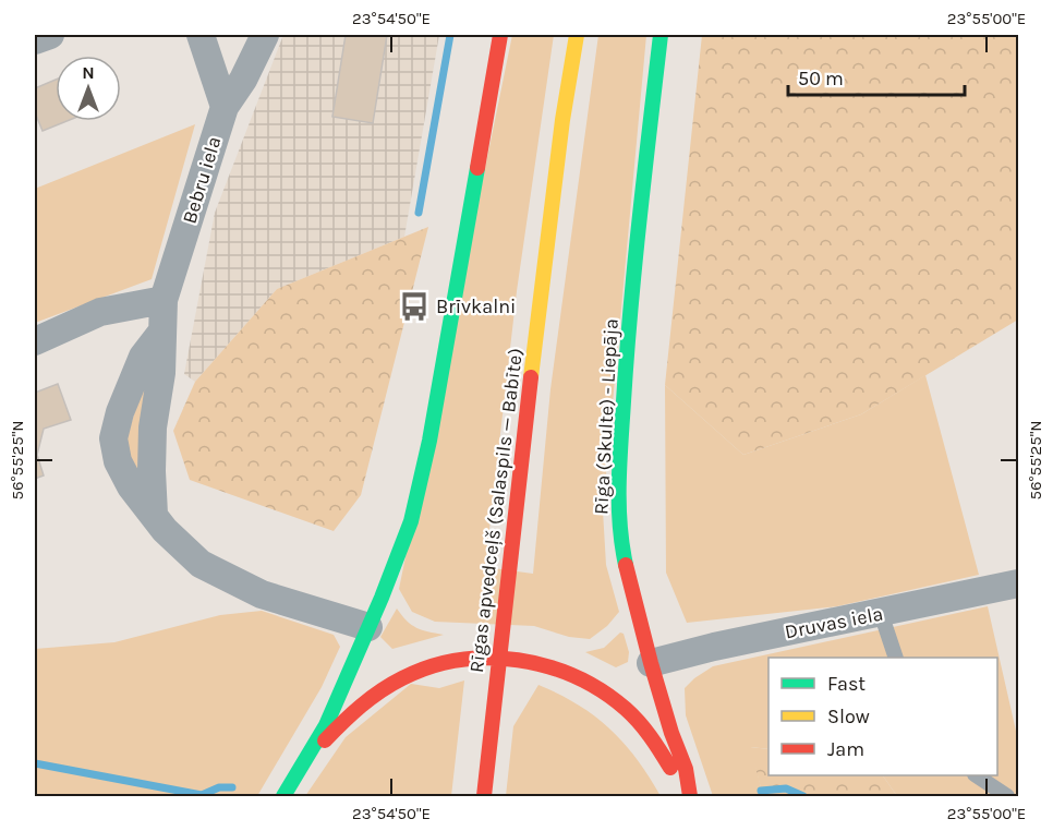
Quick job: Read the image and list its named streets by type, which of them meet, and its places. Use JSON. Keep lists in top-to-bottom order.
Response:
{
  "streets": {
    "highway": ["Rīga (Skulte) - Liepāja", "Rīgas apvedceļš (Salaspils — Babīte)"],
    "street": ["Bebru iela", "Druvas iela"]
  },
  "crossings": [
    ["Rīga (Skulte) - Liepāja", "Druvas iela"]
  ],
  "places": {
    "bus stop": ["Brīvkalni"]
  },
  "legend": ["Fast", "Slow", "Jam"],
  "scale_bar": "50 m",
  "north": "top",
  "coordinates": ["23°54'50\"E", "23°55'00\"E", "56°55'25\"N"]
}
